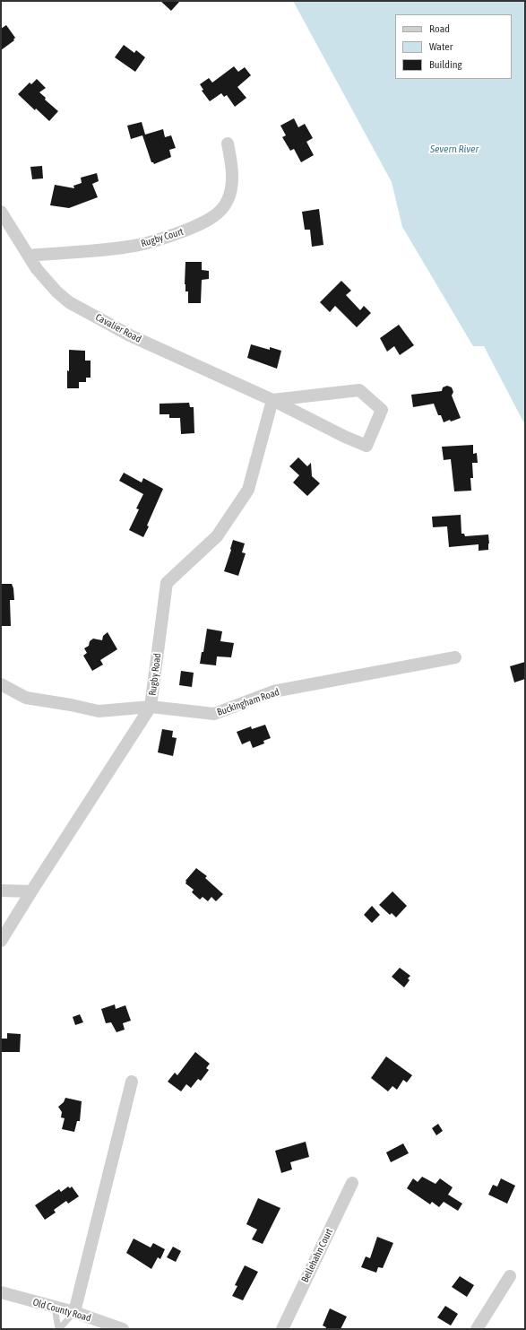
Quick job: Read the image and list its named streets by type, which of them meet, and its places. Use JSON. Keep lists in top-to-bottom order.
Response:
{
  "streets": {
    "street": [
      "Rugby Court",
      "Cavalier Road",
      "Rugby Road",
      "Buckingham Road",
      "Bellehahn Court",
      "Old County Road"
    ]
  },
  "crossings": [
    ["Rugby Court", "Cavalier Road"],
    ["Cavalier Road", "Rugby Road"],
    ["Rugby Road", "Buckingham Road"]
  ],
  "water": ["Severn River"],
  "legend": ["Road", "Water", "Building"]
}
